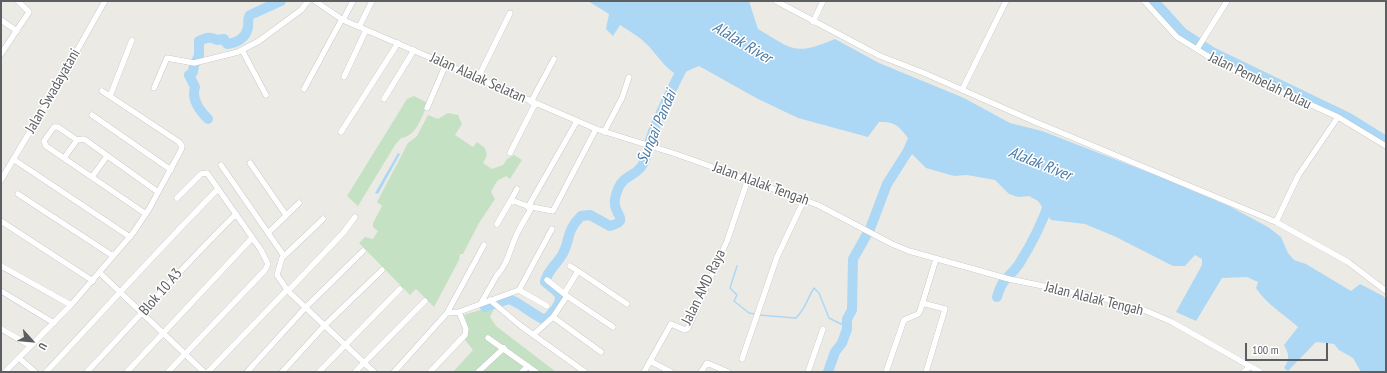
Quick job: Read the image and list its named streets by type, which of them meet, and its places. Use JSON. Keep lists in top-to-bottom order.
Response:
{
  "streets": {
    "street": [
      "Jalan Alalak Selatan",
      "Jalan Pembelah Pulau",
      "Jalan Swadayatani",
      "Jalan Alalak Tengah",
      "Jalan AMD Raya",
      "Blok 10 A3"
    ]
  },
  "crossings": [
    ["Jalan Alalak Selatan", "Jalan Alalak Tengah"],
    ["Jalan Alalak Tengah", "Jalan AMD Raya"]
  ],
  "water": ["Alalak River", "Sungai Pandai"],
  "scale_bar": "100 m",
  "north": "bottom right"
}
